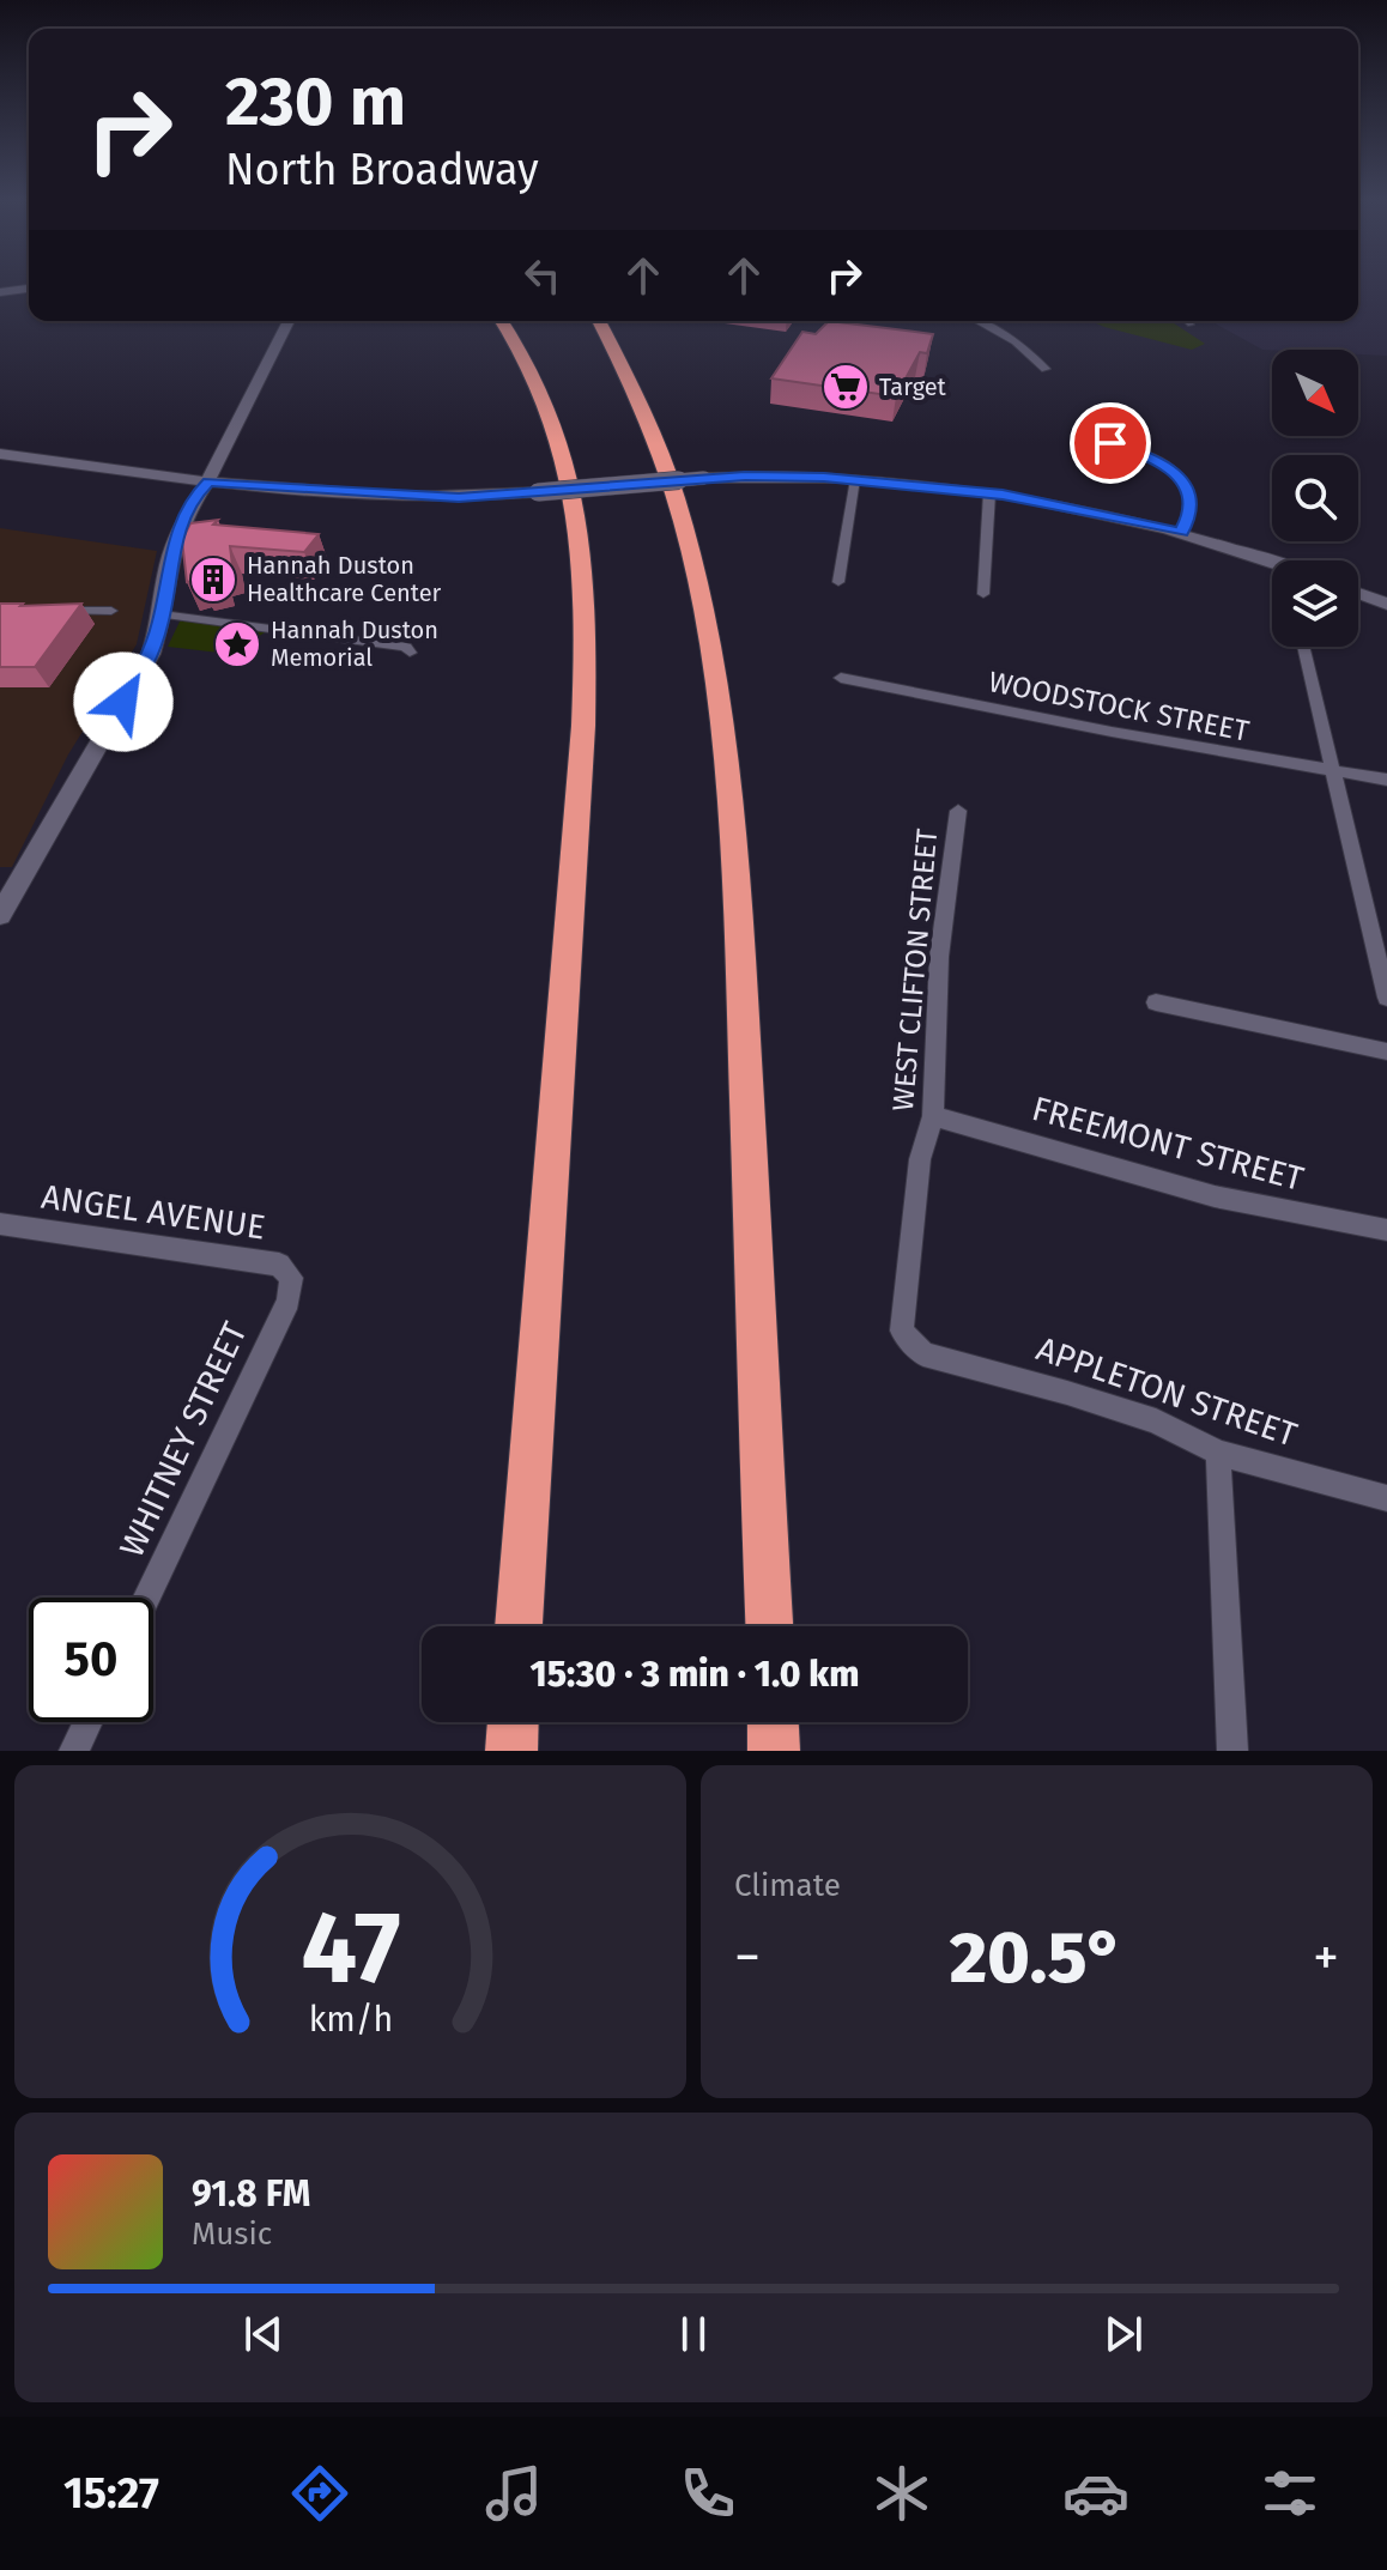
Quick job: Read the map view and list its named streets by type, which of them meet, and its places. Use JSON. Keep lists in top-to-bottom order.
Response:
{
  "streets": {
    "street": [
      "WOODSTOCK STREET",
      "WEST CLIFTON STREET",
      "FREEMONT STREET",
      "ANGEL AVENUE",
      "APPLETON STREET",
      "WHITNEY STREET"
    ]
  },
  "crossings": [
    ["WEST CLIFTON STREET", "FREEMONT STREET"],
    ["WEST CLIFTON STREET", "APPLETON STREET"],
    ["ANGEL AVENUE", "WHITNEY STREET"]
  ],
  "places": {
    "supermarket": ["Target"],
    "building": ["Hannah Duston Healthcare Center"],
    "place": ["Hannah Duston Memorial"]
  },
  "north": "bottom right",
  "page": {
    "turn": ["230 m", "North Broadway"],
    "limit": "50",
    "trip": "15:30 · 3 min · 1.0 km",
    "tile": "Climate",
    "heat": ["−", "20.5°", "+"],
    "song": ["91.8 FM", "Music"],
    "tabs": "15:27",
    "gauge": ["47", "km/h"]
  }
}
